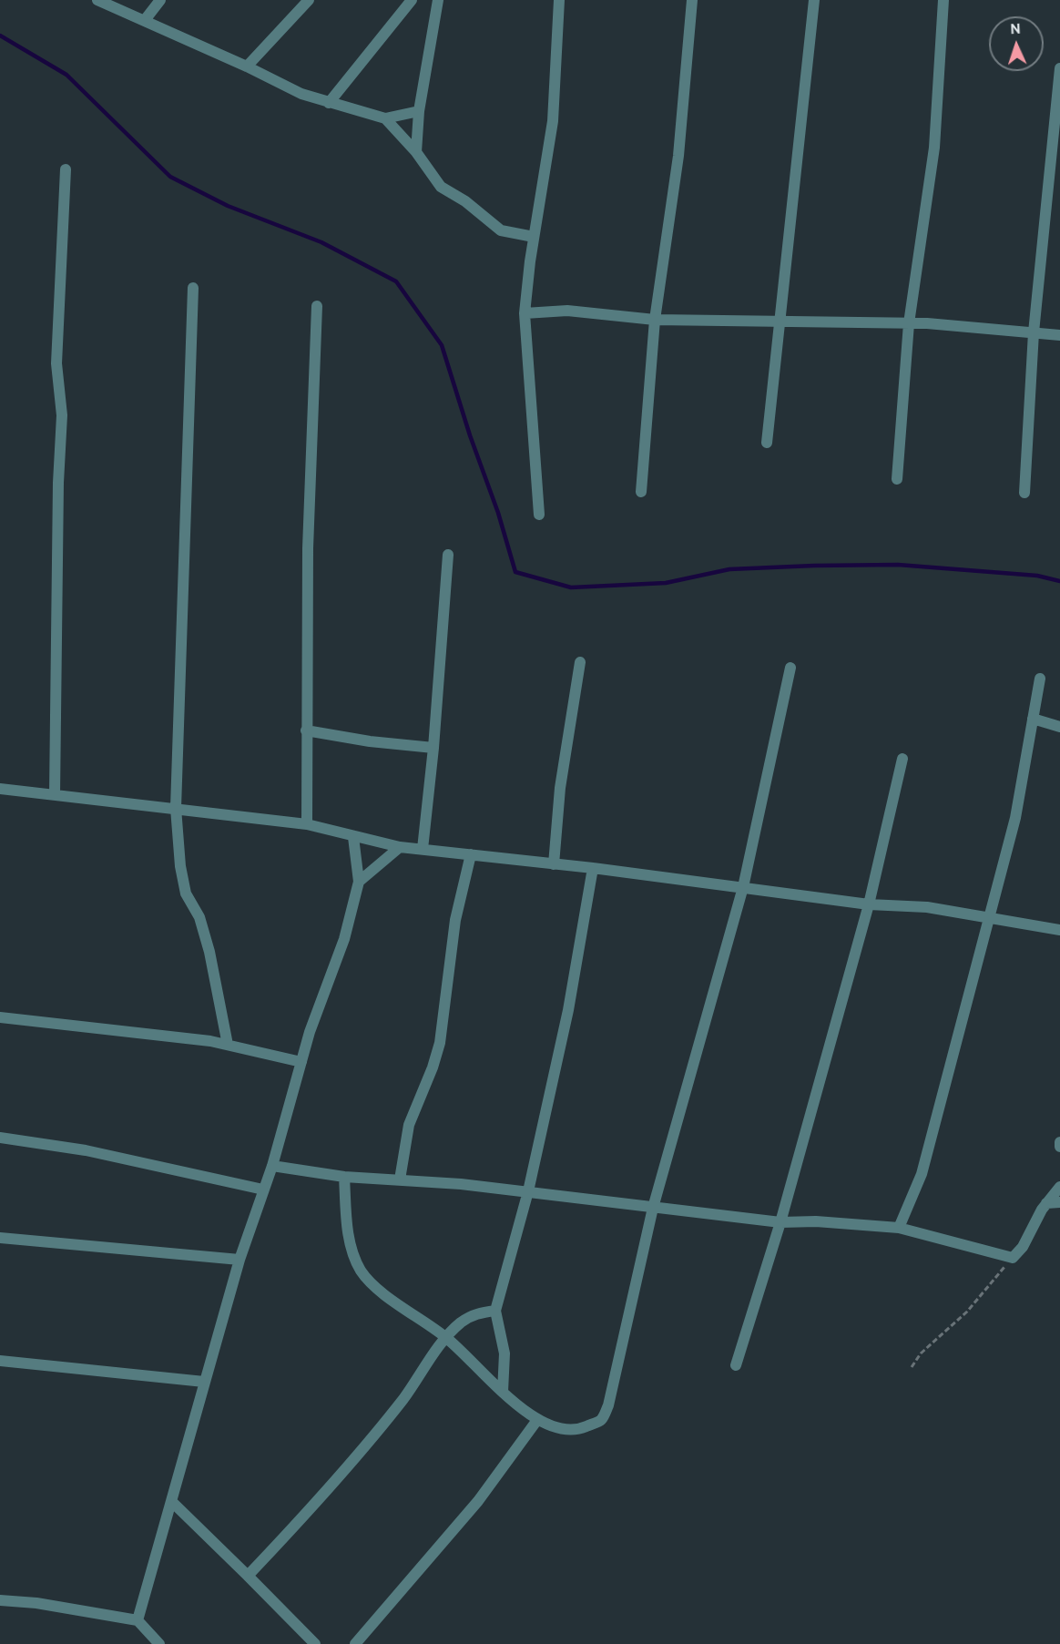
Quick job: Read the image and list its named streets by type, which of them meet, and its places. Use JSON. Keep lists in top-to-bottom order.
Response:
{
  "north": "top"
}
